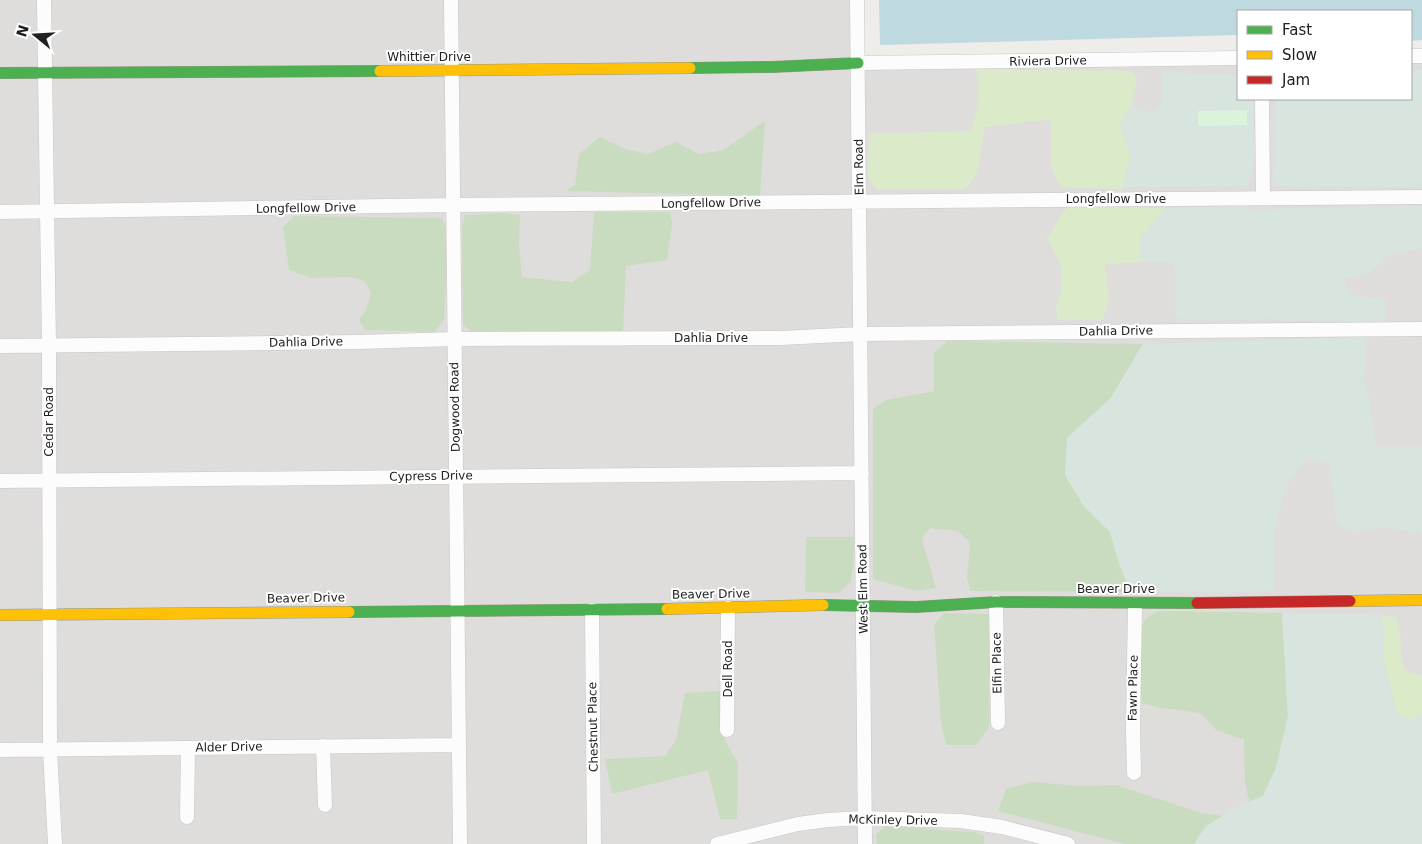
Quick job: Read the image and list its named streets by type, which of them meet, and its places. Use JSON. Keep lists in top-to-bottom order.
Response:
{
  "streets": {
    "street": [
      "Whittier Drive",
      "Riviera Drive",
      "Elm Road",
      "Longfellow Drive",
      "Dahlia Drive",
      "Dogwood Road",
      "Cedar Road",
      "Cypress Drive",
      "West Elm Road",
      "Beaver Drive",
      "Elfin Place",
      "Dell Road",
      "Fawn Place",
      "Chestnut Place",
      "Alder Drive",
      "McKinley Drive"
    ]
  },
  "crossings": [
    ["Whittier Drive", "Riviera Drive"],
    ["Whittier Drive", "Elm Road"],
    ["Whittier Drive", "Dogwood Road"],
    ["Whittier Drive", "Cedar Road"],
    ["Riviera Drive", "Elm Road"],
    ["Elm Road", "Longfellow Drive"],
    ["Elm Road", "Dahlia Drive"],
    ["Elm Road", "West Elm Road"],
    ["Longfellow Drive", "Dogwood Road"],
    ["Longfellow Drive", "Cedar Road"],
    ["Dahlia Drive", "Dogwood Road"],
    ["Dahlia Drive", "Cedar Road"],
    ["Dahlia Drive", "West Elm Road"],
    ["Dogwood Road", "Cypress Drive"],
    ["Dogwood Road", "Beaver Drive"],
    ["Dogwood Road", "Alder Drive"],
    ["Cedar Road", "Cypress Drive"],
    ["Cedar Road", "Beaver Drive"],
    ["Cedar Road", "Alder Drive"],
    ["Cypress Drive", "West Elm Road"],
    ["West Elm Road", "Beaver Drive"],
    ["West Elm Road", "McKinley Drive"],
    ["Beaver Drive", "Elfin Place"],
    ["Beaver Drive", "Dell Road"],
    ["Beaver Drive", "Fawn Place"],
    ["Beaver Drive", "Chestnut Place"]
  ],
  "legend": ["Fast", "Slow", "Jam"],
  "north": "left"
}
